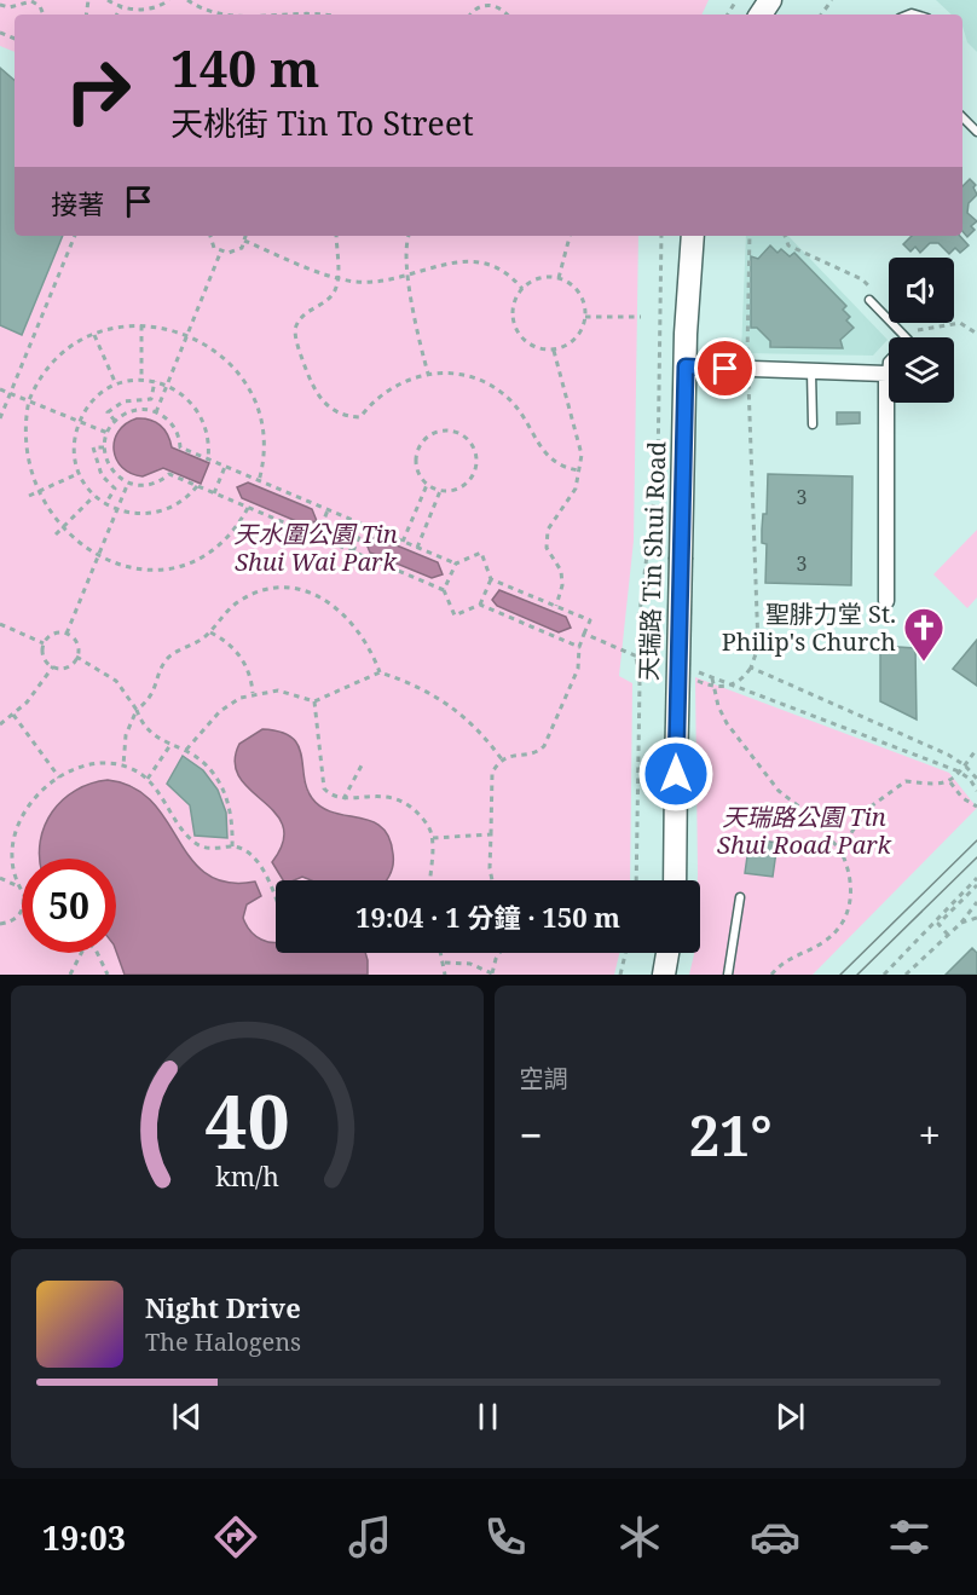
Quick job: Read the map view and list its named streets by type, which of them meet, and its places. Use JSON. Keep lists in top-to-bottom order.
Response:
{
  "streets": {
    "main road": ["天瑞路 Tin Shui Road"]
  },
  "parks": ["天水圍公園 Tin Shui Wai Park", "天瑞路公園 Tin Shui Road Park"],
  "places": {
    "church": ["聖腓力堂 St. Philip's Church"]
  },
  "house_numbers": ["3", "3"],
  "page": {
    "turn": ["140 m", "天桃街 Tin To Street"],
    "then": "接著",
    "limit": "50",
    "trip": "19:04 · 1 分鐘 · 150 m",
    "tile": "空調",
    "heat": ["−", "21°", "+"],
    "song": ["Night Drive", "The Halogens"],
    "tabs": "19:03",
    "gauge": ["40", "km/h"]
  }
}
